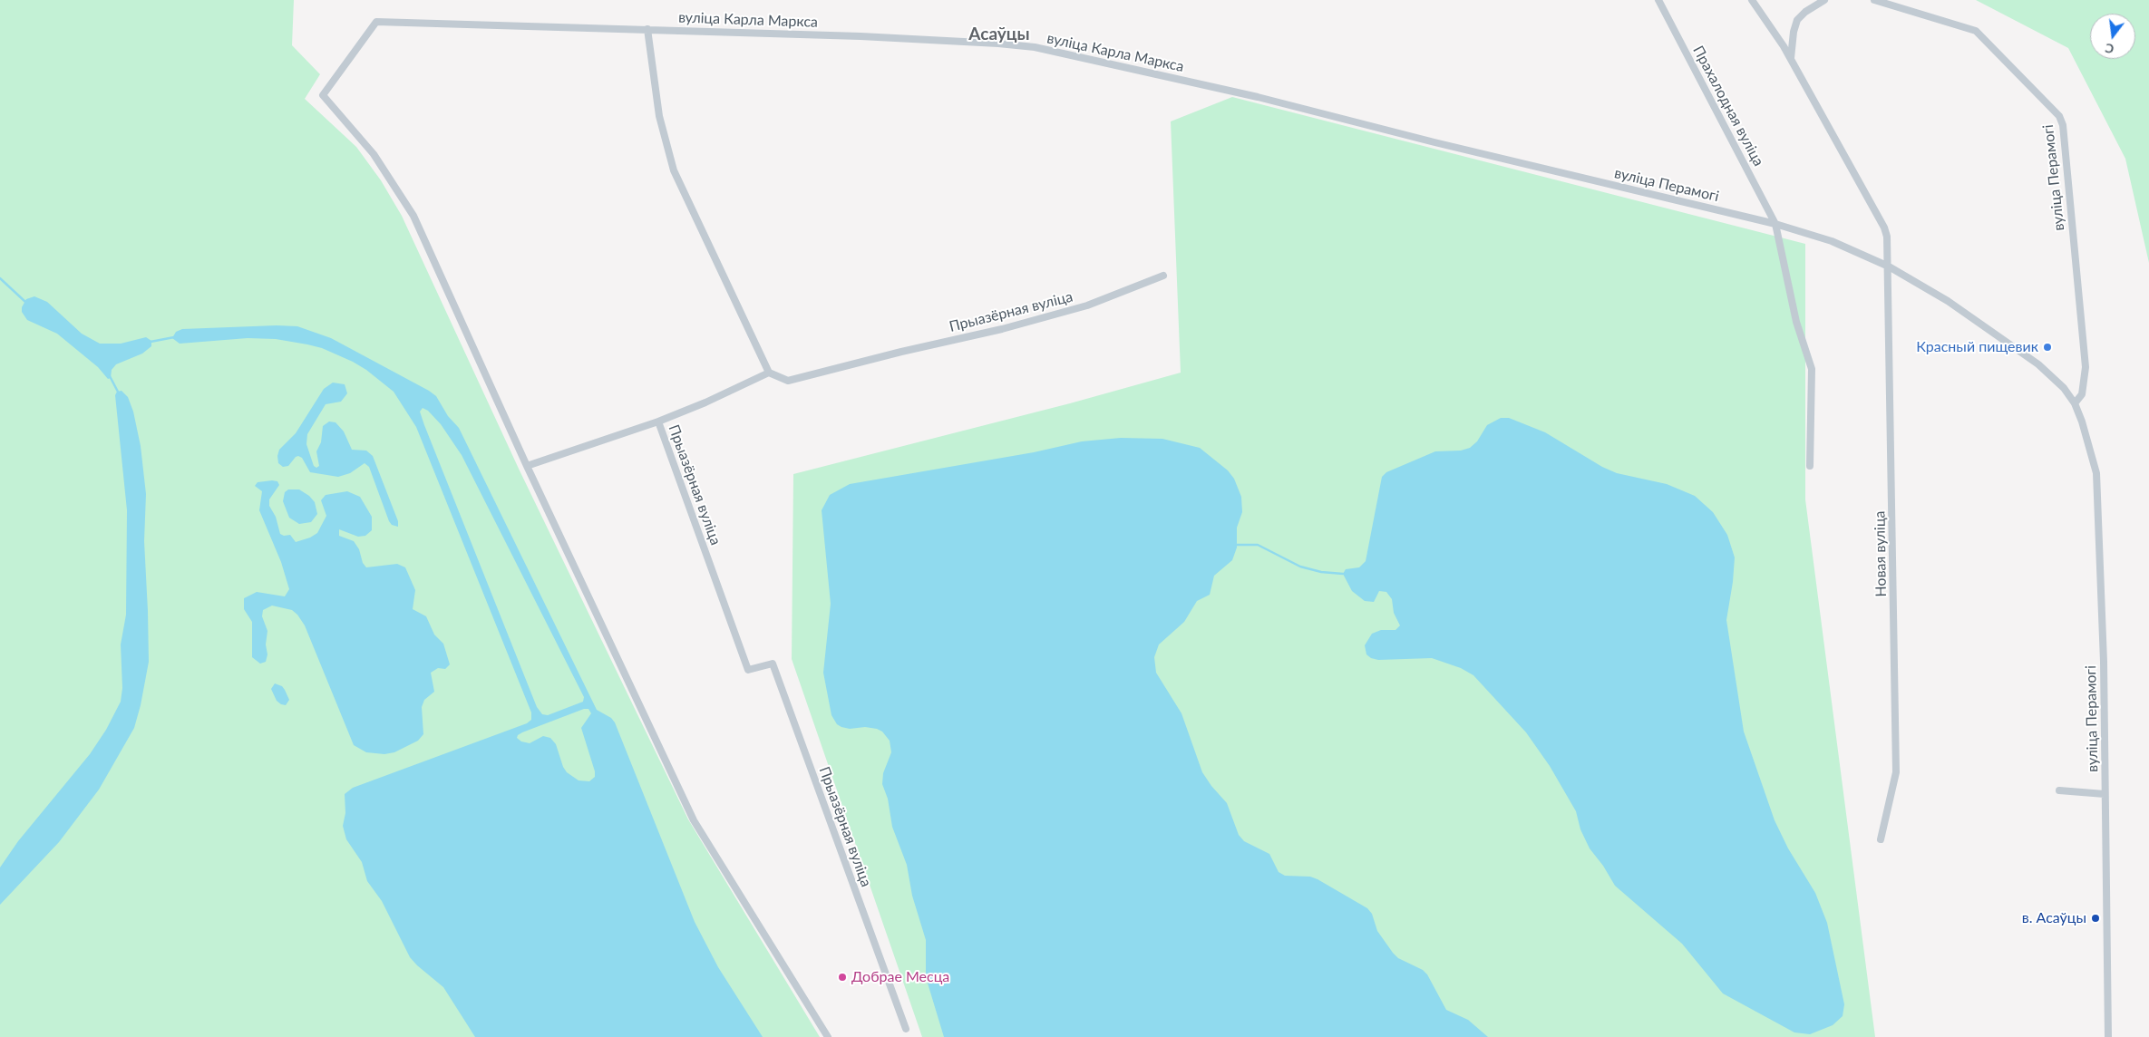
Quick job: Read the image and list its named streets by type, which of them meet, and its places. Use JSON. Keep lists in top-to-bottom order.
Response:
{
  "streets": {
    "street": [
      "вуліца Карла Маркса",
      "Прахалодная вуліца",
      "вуліца Перамогі",
      "Прыазёрная вуліца",
      "Новая вуліца"
    ]
  },
  "crossings": [
    ["вуліца Карла Маркса", "вуліца Перамогі"],
    ["Прахалодная вуліца", "вуліца Перамогі"],
    ["вуліца Перамогі", "Новая вуліца"]
  ],
  "districts": ["Асаўцы"],
  "places": ["Красный пищевик", "в. Асаўцы", "Добрае Месца"],
  "north": "bottom"
}
